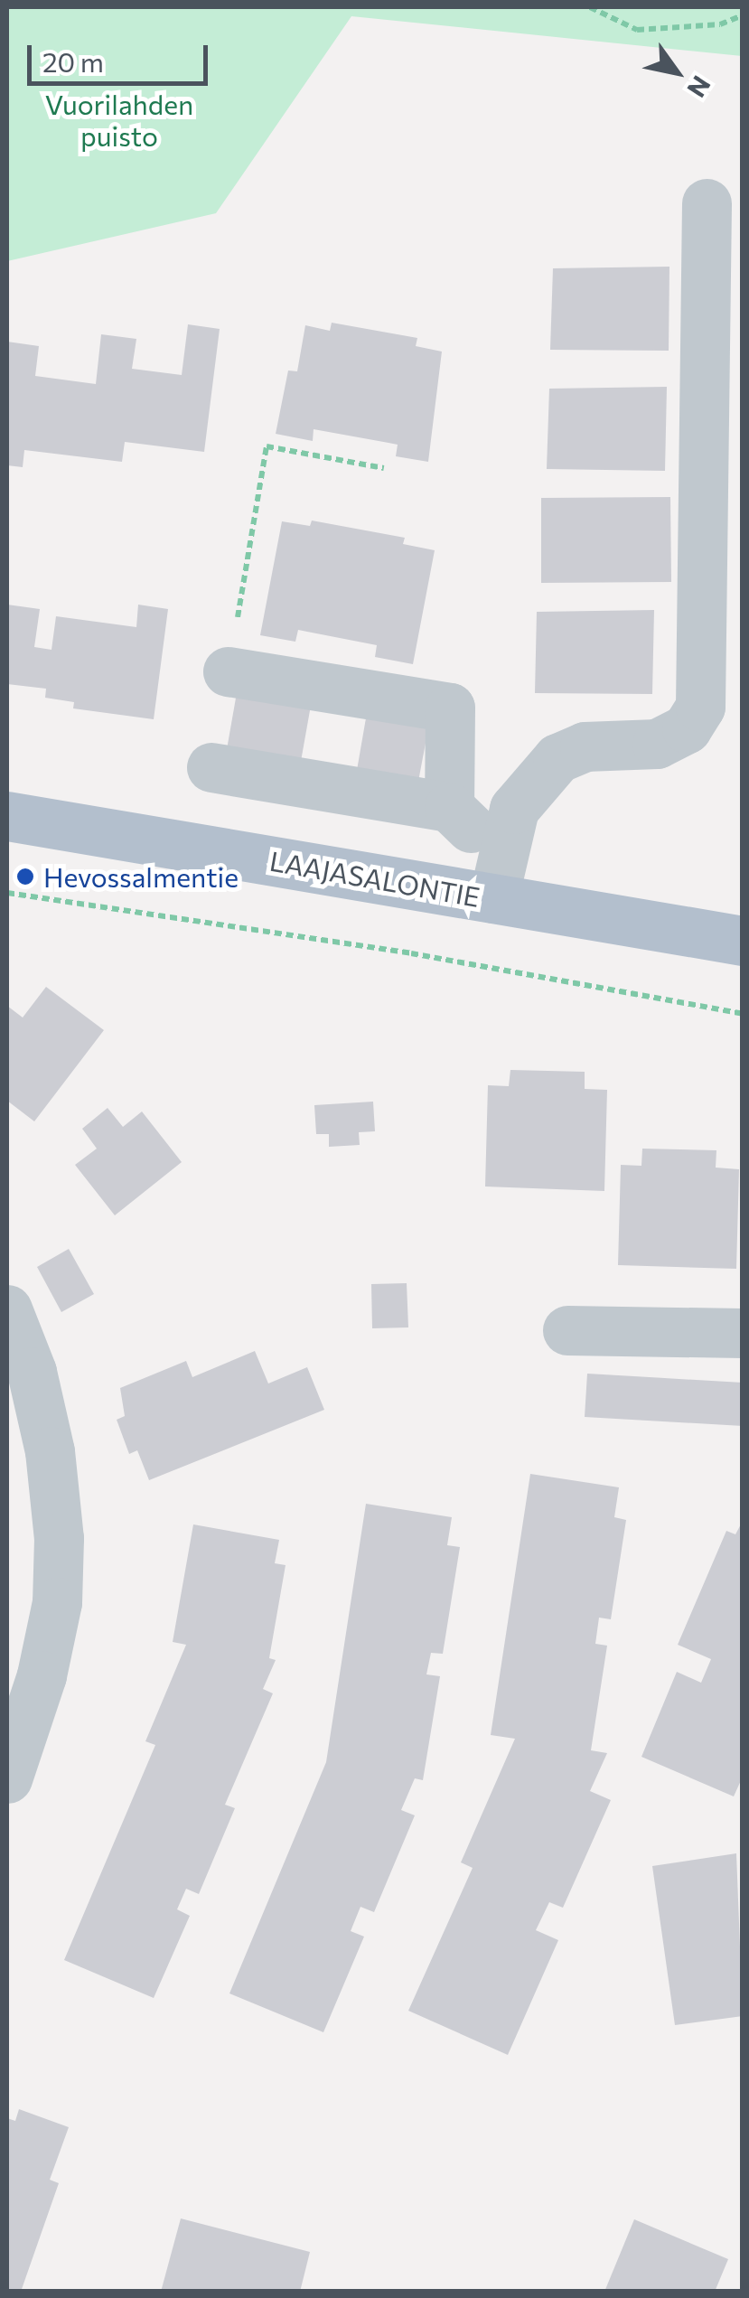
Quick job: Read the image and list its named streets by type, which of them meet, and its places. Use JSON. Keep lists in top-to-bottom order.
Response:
{
  "streets": {
    "main road": ["LAAJASALONTIE"]
  },
  "parks": ["Vuorilahden puisto"],
  "places": ["Hevossalmentie"],
  "scale_bar": "20 m",
  "north": "bottom right"
}
